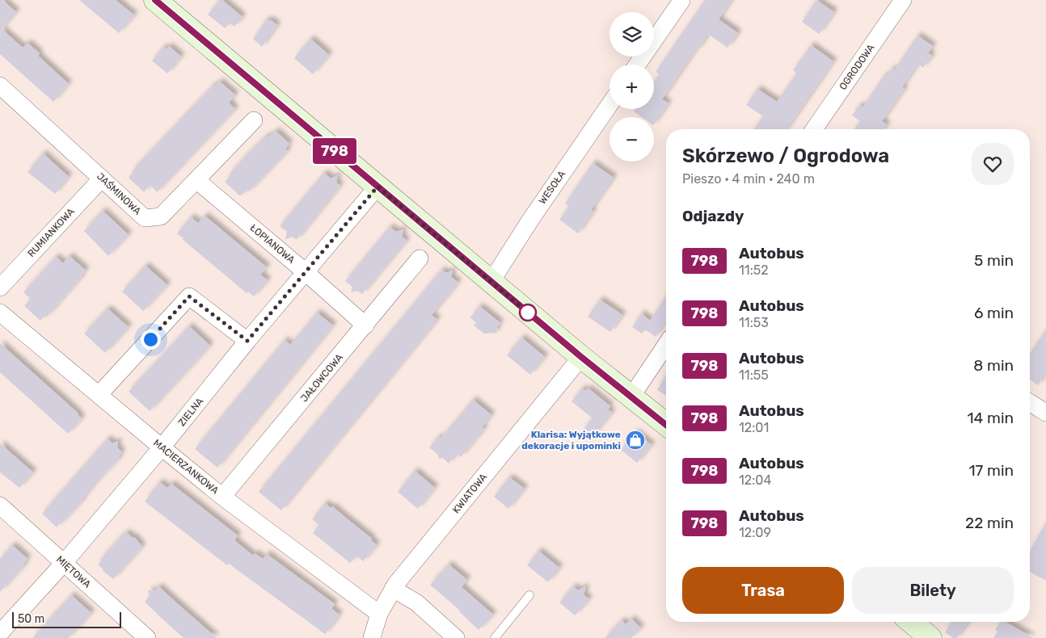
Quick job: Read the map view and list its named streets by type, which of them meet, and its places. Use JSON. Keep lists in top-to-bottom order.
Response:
{
  "streets": {
    "street": [
      "OGRODOWA",
      "WESOŁA",
      "JAŚMINOWA",
      "RUMIANKOWA",
      "ŁOPIANOWA",
      "JAŁOWCOWA",
      "ZIELNA",
      "MACIERZANKOWA",
      "KWIATOWA",
      "MIĘTOWA"
    ]
  },
  "crossings": [
    ["JAŚMINOWA", "RUMIANKOWA"],
    ["JAŚMINOWA", "ŁOPIANOWA"],
    ["ŁOPIANOWA", "JAŁOWCOWA"],
    ["ŁOPIANOWA", "ZIELNA"],
    ["JAŁOWCOWA", "MACIERZANKOWA"],
    ["ZIELNA", "MACIERZANKOWA"],
    ["ZIELNA", "MIĘTOWA"],
    ["MACIERZANKOWA", "KWIATOWA"]
  ],
  "places": {
    "shop": ["Klarisa: Wyjątkowe dekoracje i upominki"]
  },
  "lines": ["bus line 798"],
  "scale_bar": "50 m",
  "page": {
    "on_map": "798",
    "map_buttons": ["+", "−"],
    "heading": [
      ["Skórzewo / Ogrodowa", "Pieszo · 4 min · 240 m"],
      "Odjazdy"
    ],
    "list": [
      {
        "mark": "798",
        "name": "Autobus",
        "note": "11:52",
        "value": "5 min"
      },
      {
        "mark": "798",
        "name": "Autobus",
        "note": "11:53",
        "value": "6 min"
      },
      {
        "mark": "798",
        "name": "Autobus",
        "note": "11:55",
        "value": "8 min"
      },
      {
        "mark": "798",
        "name": "Autobus",
        "note": "12:01",
        "value": "14 min"
      },
      {
        "mark": "798",
        "name": "Autobus",
        "note": "12:04",
        "value": "17 min"
      },
      {
        "mark": "798",
        "name": "Autobus",
        "note": "12:09",
        "value": "22 min"
      }
    ],
    "buttons": ["Trasa", "Bilety"],
    "scale": "50 m"
  }
}
